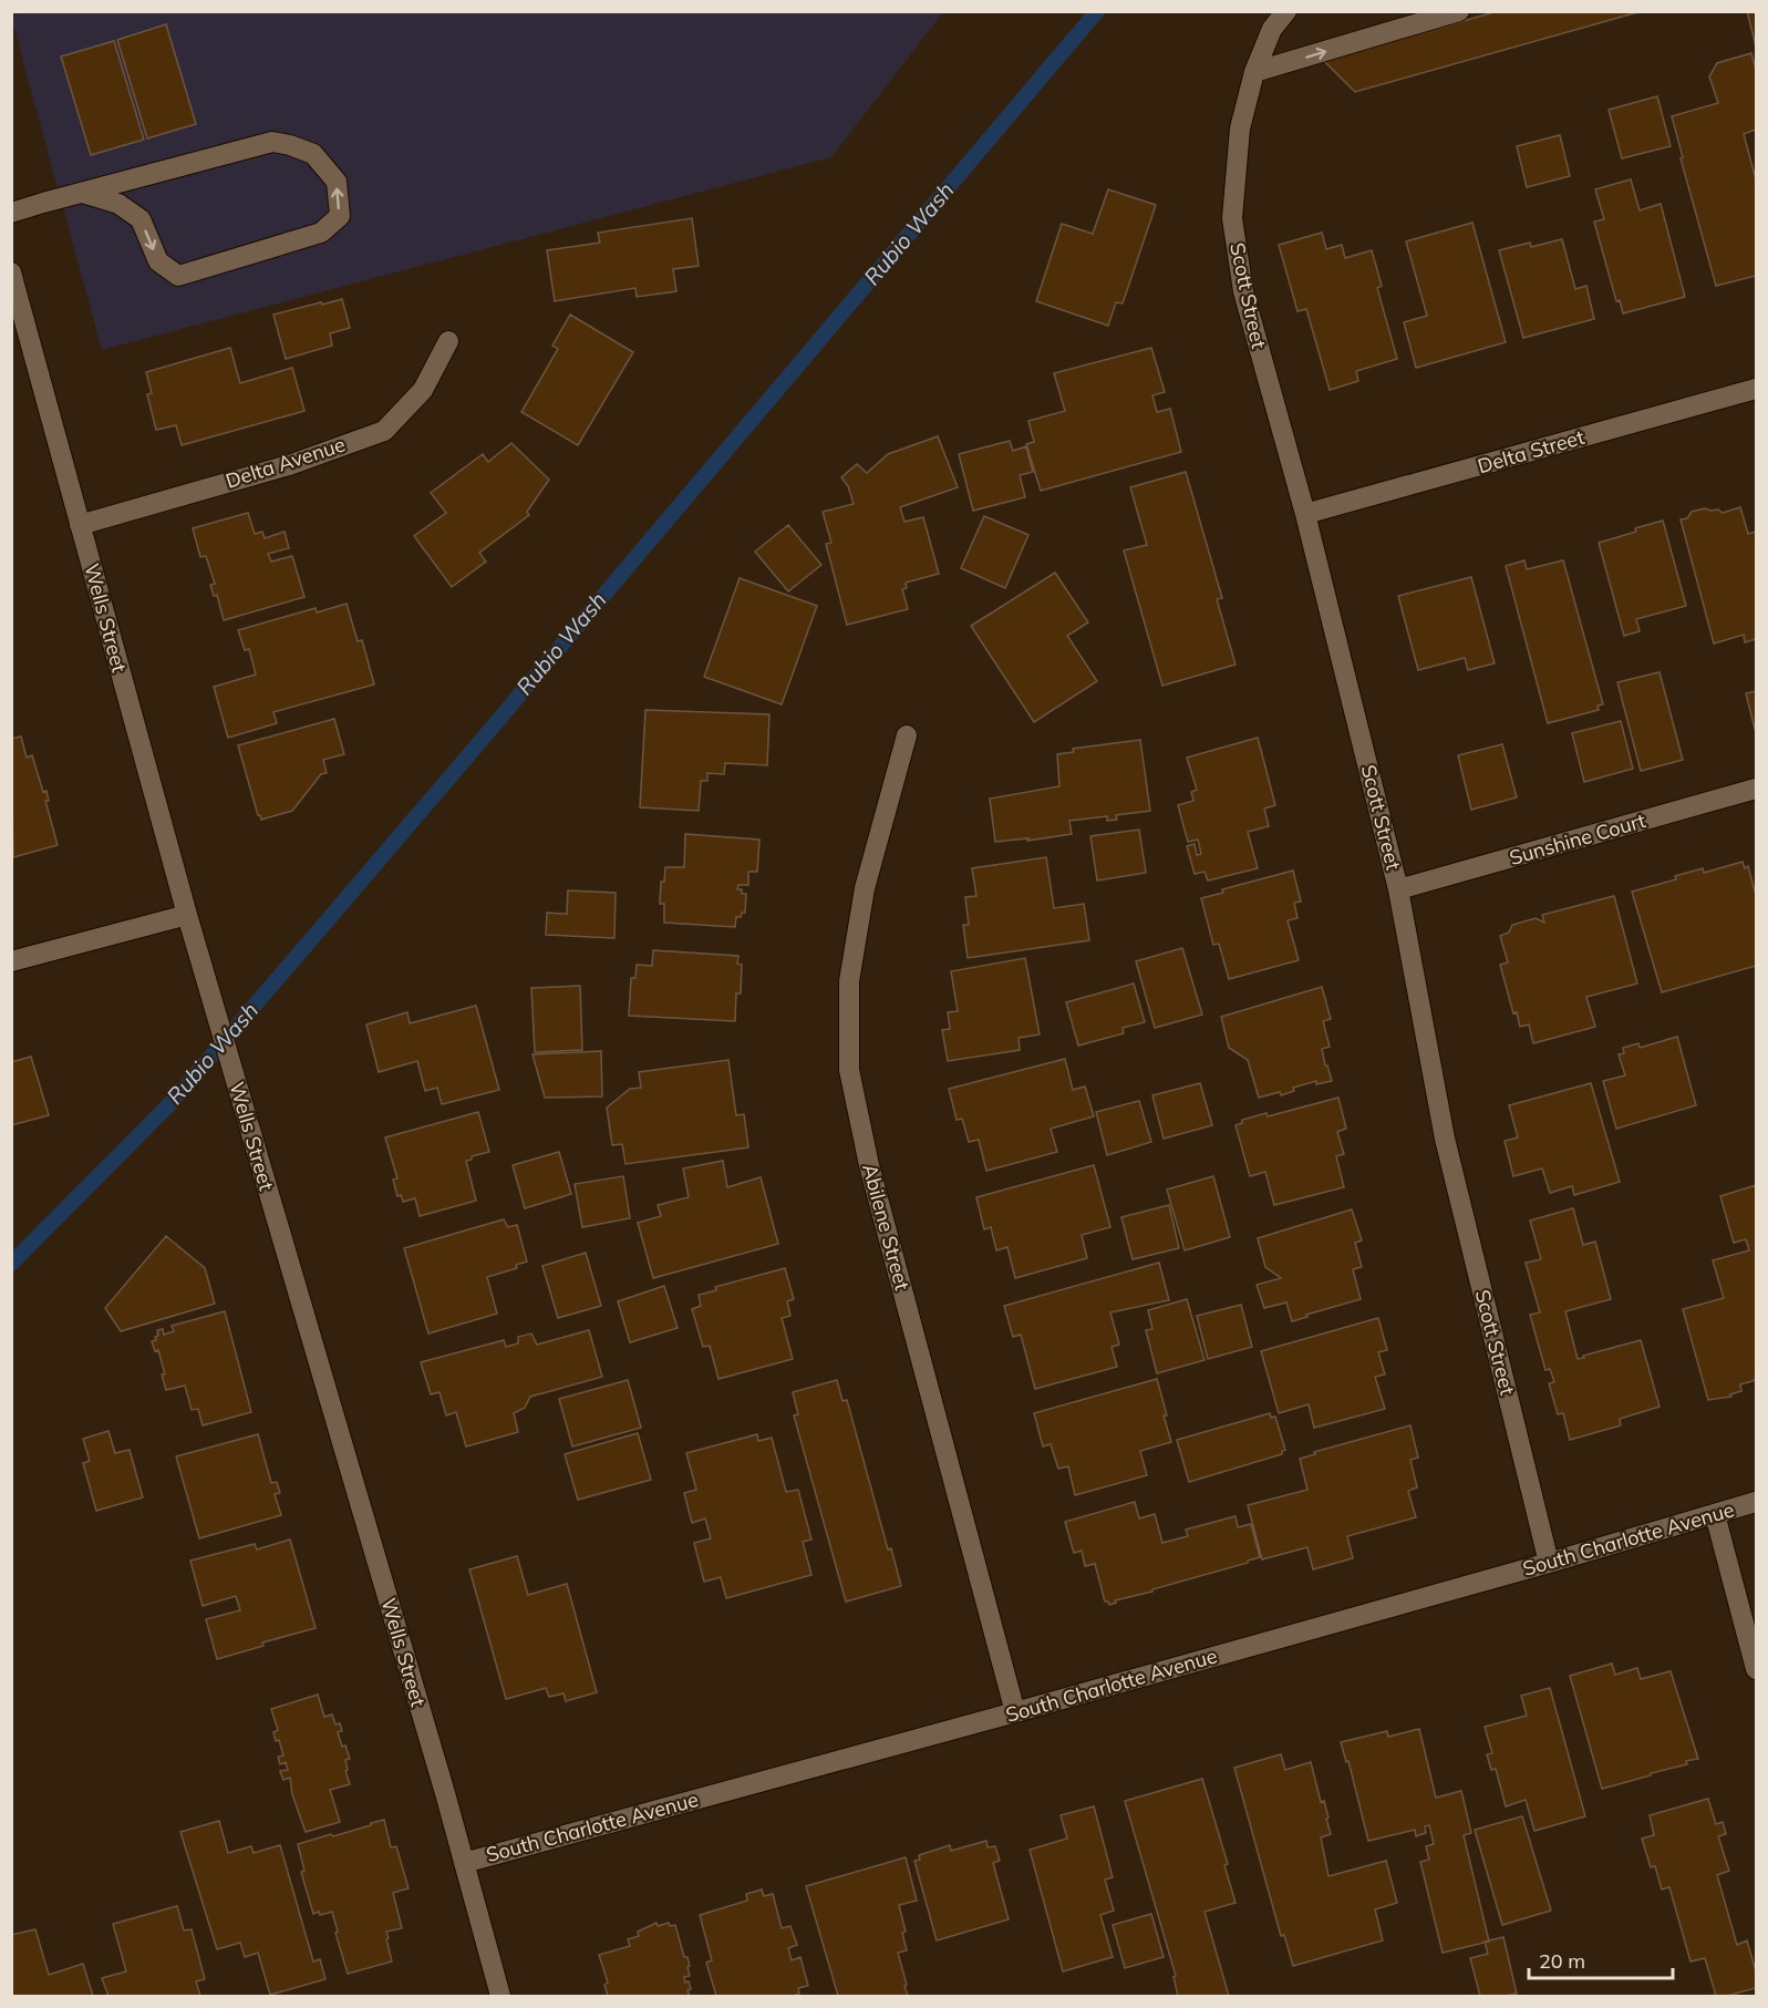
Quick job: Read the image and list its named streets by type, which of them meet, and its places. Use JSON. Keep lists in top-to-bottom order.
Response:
{
  "streets": {
    "street": [
      "Scott Street",
      "Delta Street",
      "Delta Avenue",
      "Wells Street",
      "Sunshine Court",
      "Abilene Street",
      "South Charlotte Avenue"
    ]
  },
  "crossings": [
    ["Scott Street", "Delta Street"],
    ["Scott Street", "Sunshine Court"],
    ["Scott Street", "South Charlotte Avenue"],
    ["Delta Avenue", "Wells Street"],
    ["Wells Street", "South Charlotte Avenue"],
    ["Abilene Street", "South Charlotte Avenue"]
  ],
  "water": ["Rubio Wash"],
  "scale_bar": "20 m"
}
